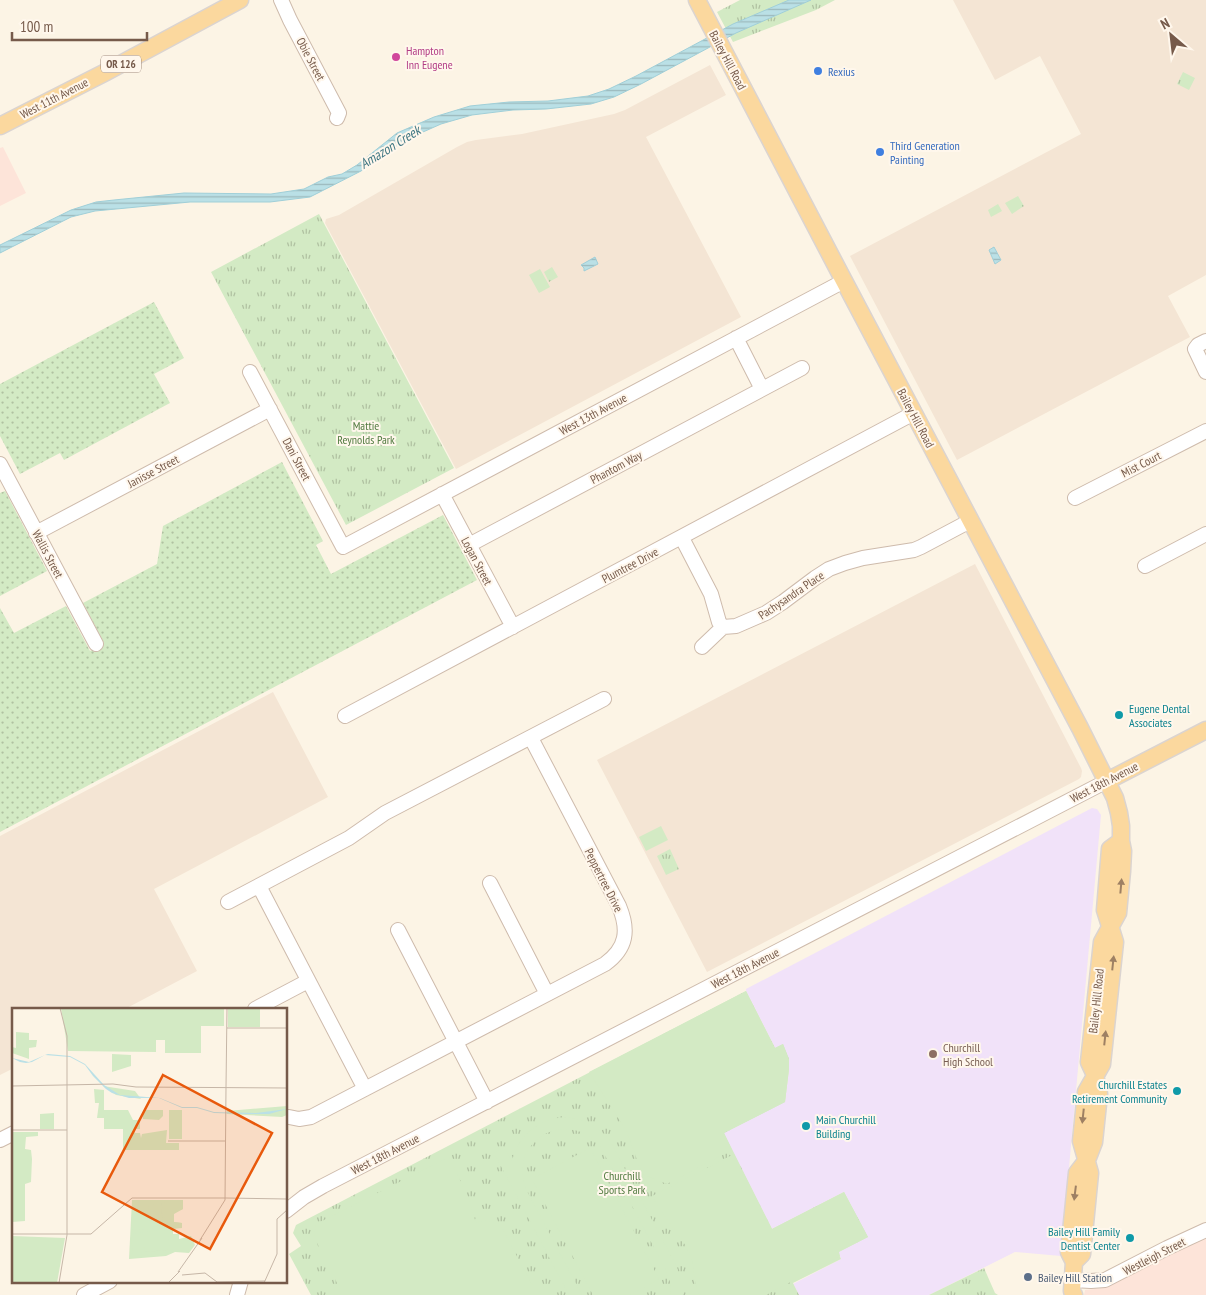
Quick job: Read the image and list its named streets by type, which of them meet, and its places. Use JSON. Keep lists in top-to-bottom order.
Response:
{
  "streets": {
    "main road": [
      "Bailey Hill Road",
      "OR 126",
      "West 11th Avenue",
      "West 18th Avenue"
    ],
    "street": [
      "Obie Street",
      "West 13th Avenue",
      "Dani Street",
      "Mist Court",
      "Phantom Way",
      "Janisse Street",
      "Wallis Street",
      "Logan Street",
      "Plumtree Drive",
      "Pachysandra Place",
      "Peppertree Drive",
      "Westleigh Street"
    ]
  },
  "crossings": [
    ["Bailey Hill Road", "West 13th Avenue"],
    ["Bailey Hill Road", "Plumtree Drive"],
    ["Bailey Hill Road", "Pachysandra Place"],
    ["Bailey Hill Road", "West 18th Avenue"],
    ["Bailey Hill Road", "Westleigh Street"],
    ["West 13th Avenue", "Dani Street"],
    ["West 13th Avenue", "Logan Street"],
    ["Dani Street", "Janisse Street"],
    ["Phantom Way", "Logan Street"],
    ["Janisse Street", "Wallis Street"],
    ["Logan Street", "Plumtree Drive"]
  ],
  "water": ["Amazon Creek"],
  "parks": ["Mattie Reynolds Park", "Churchill Sports Park"],
  "places": [
    "Hampton Inn Eugene",
    "Rexius",
    "Third Generation Painting",
    "Eugene Dental Associates",
    "Churchill High School",
    "Churchill Estates Retirement Community",
    "Main Churchill Building",
    "Bailey Hill Family Dentist Center",
    "Bailey Hill Station"
  ],
  "scale_bar": "100 m",
  "north": "top left"
}
